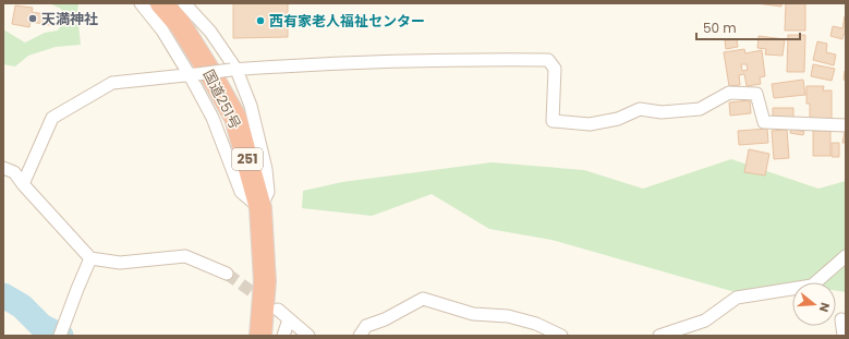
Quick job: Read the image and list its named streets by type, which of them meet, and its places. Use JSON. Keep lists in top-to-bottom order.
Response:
{
  "streets": {
    "highway": ["国道251号", "251"]
  },
  "places": ["天満神社", "西有家老人福祉センター"],
  "scale_bar": "50 m",
  "north": "right"
}
